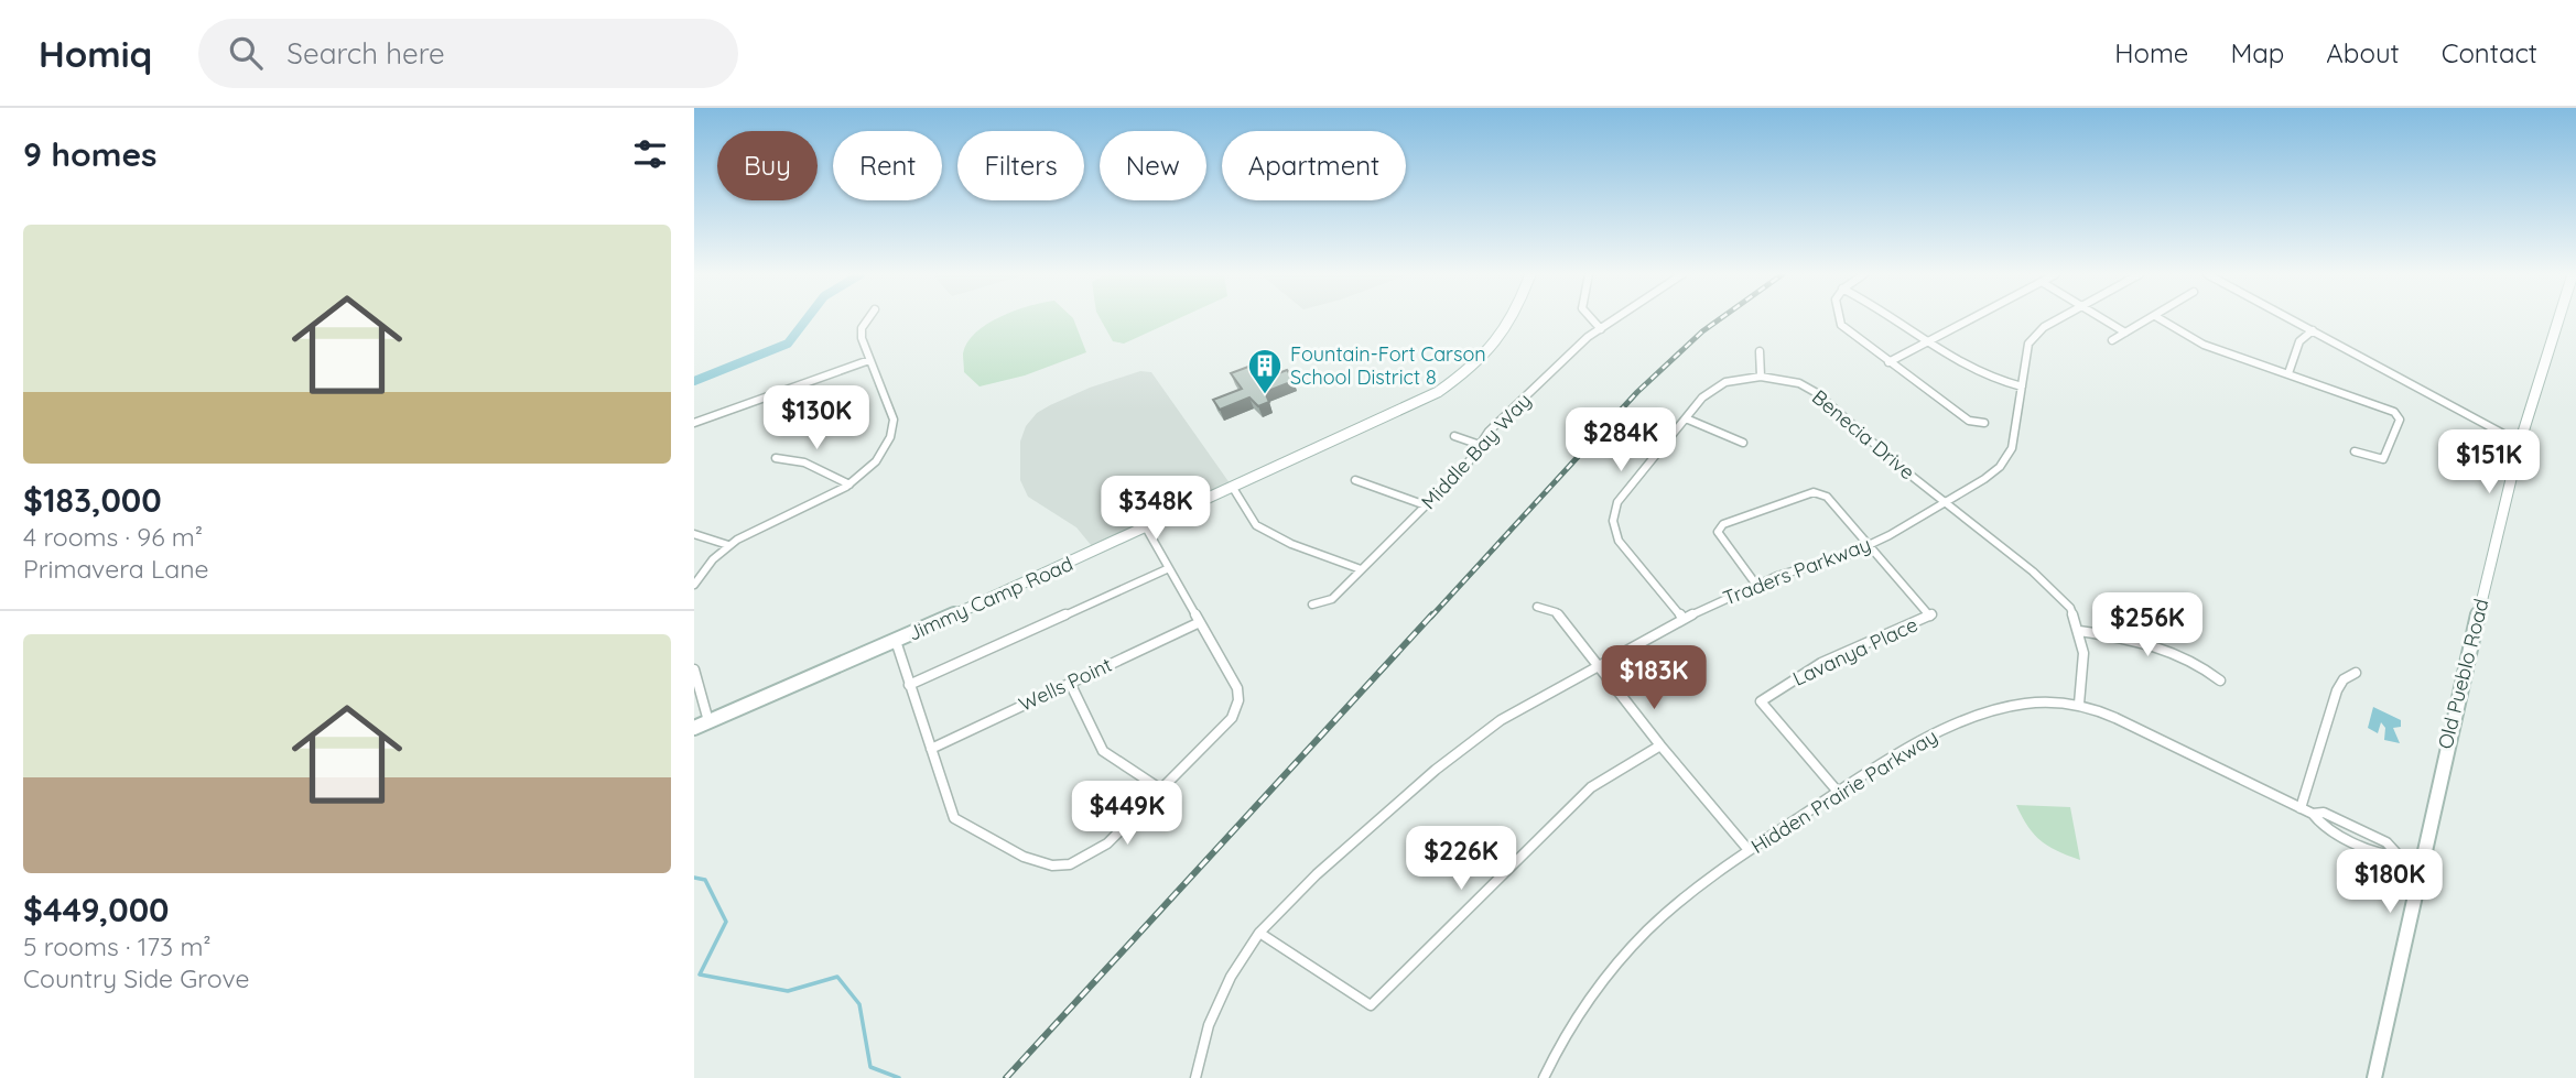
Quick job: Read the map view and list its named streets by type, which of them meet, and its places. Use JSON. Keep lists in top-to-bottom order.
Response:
{
  "streets": {
    "main road": ["Jimmy Camp Road", "Old Pueblo Road"],
    "street": [
      "Benecia Drive",
      "Middle Bay Way",
      "Traders Parkway",
      "Lavanya Place",
      "Wells Point",
      "Hidden Prairie Parkway"
    ]
  },
  "crossings": [
    ["Benecia Drive", "Traders Parkway"],
    ["Benecia Drive", "Hidden Prairie Parkway"],
    ["Traders Parkway", "Lavanya Place"],
    ["Lavanya Place", "Hidden Prairie Parkway"],
    ["Old Pueblo Road", "Hidden Prairie Parkway"]
  ],
  "places": {
    "building": ["Fountain-Fort Carson School District 8"]
  },
  "page": {
    "header": "Homiq",
    "search": "Search here",
    "nav": [
      "Home",
      "Map",
      "About",
      "Contact"
    ],
    "heading": "9 homes",
    "chip": [
      "Buy",
      "Rent",
      "Filters",
      "New",
      "Apartment"
    ],
    "list": [
      {
        "name": "$183,000",
        "note": "4 rooms · 96 m² · Primavera Lane"
      },
      {
        "name": "$449,000",
        "note": "5 rooms · 173 m² · Country Side Grove"
      }
    ],
    "price": [
      "$130K",
      "$284K",
      "$151K",
      "$348K",
      "$256K",
      "$183K",
      "$449K",
      "$226K",
      "$180K"
    ]
  }
}
